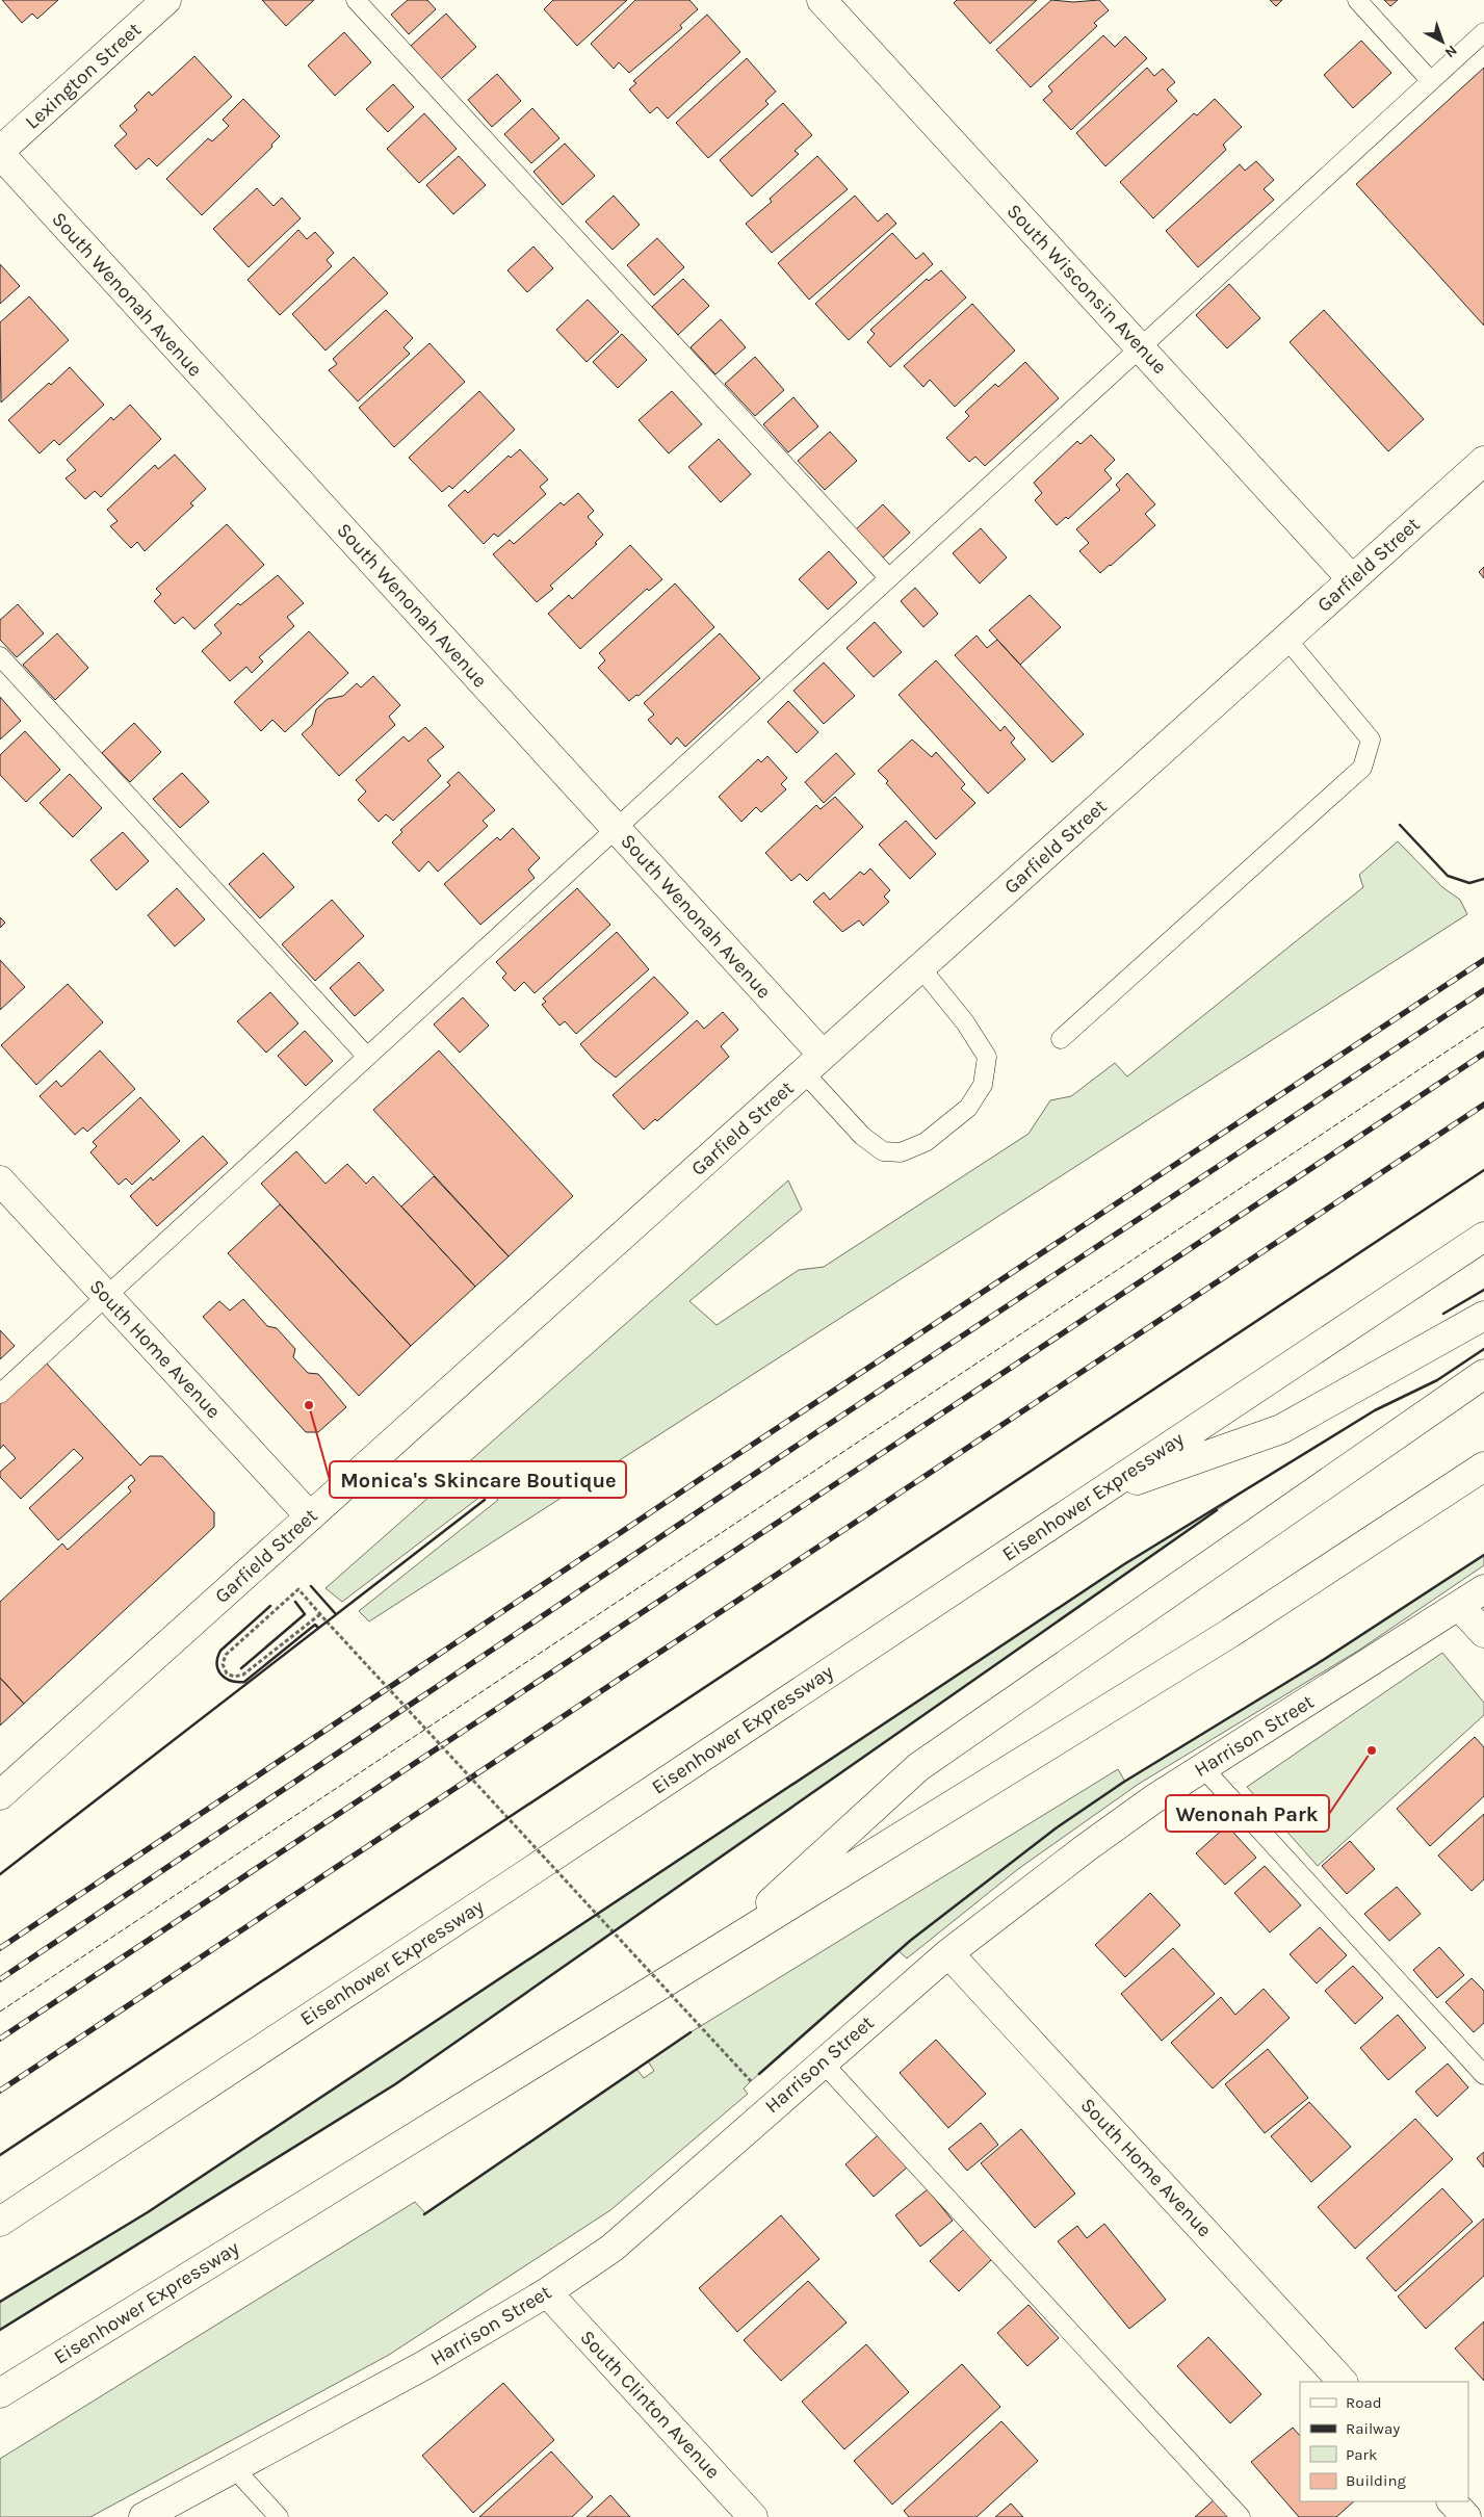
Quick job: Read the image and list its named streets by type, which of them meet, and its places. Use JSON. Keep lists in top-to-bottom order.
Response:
{
  "streets": {
    "main road": [
      "Lexington Street",
      "South Wisconsin Avenue",
      "South Wenonah Avenue",
      "Garfield Street",
      "South Home Avenue",
      "Eisenhower Expressway",
      "Harrison Street",
      "South Clinton Avenue"
    ]
  },
  "crossings": [
    ["Lexington Street", "South Wenonah Avenue"],
    ["South Wisconsin Avenue", "Garfield Street"],
    ["South Wenonah Avenue", "Garfield Street"],
    ["Garfield Street", "South Home Avenue"],
    ["South Home Avenue", "Harrison Street"],
    ["Harrison Street", "South Clinton Avenue"]
  ],
  "places": ["Monica's Skincare Boutique", "Wenonah Park"],
  "legend": [
    "Road",
    "Railway",
    "Park",
    "Building"
  ],
  "north": "bottom right"
}
